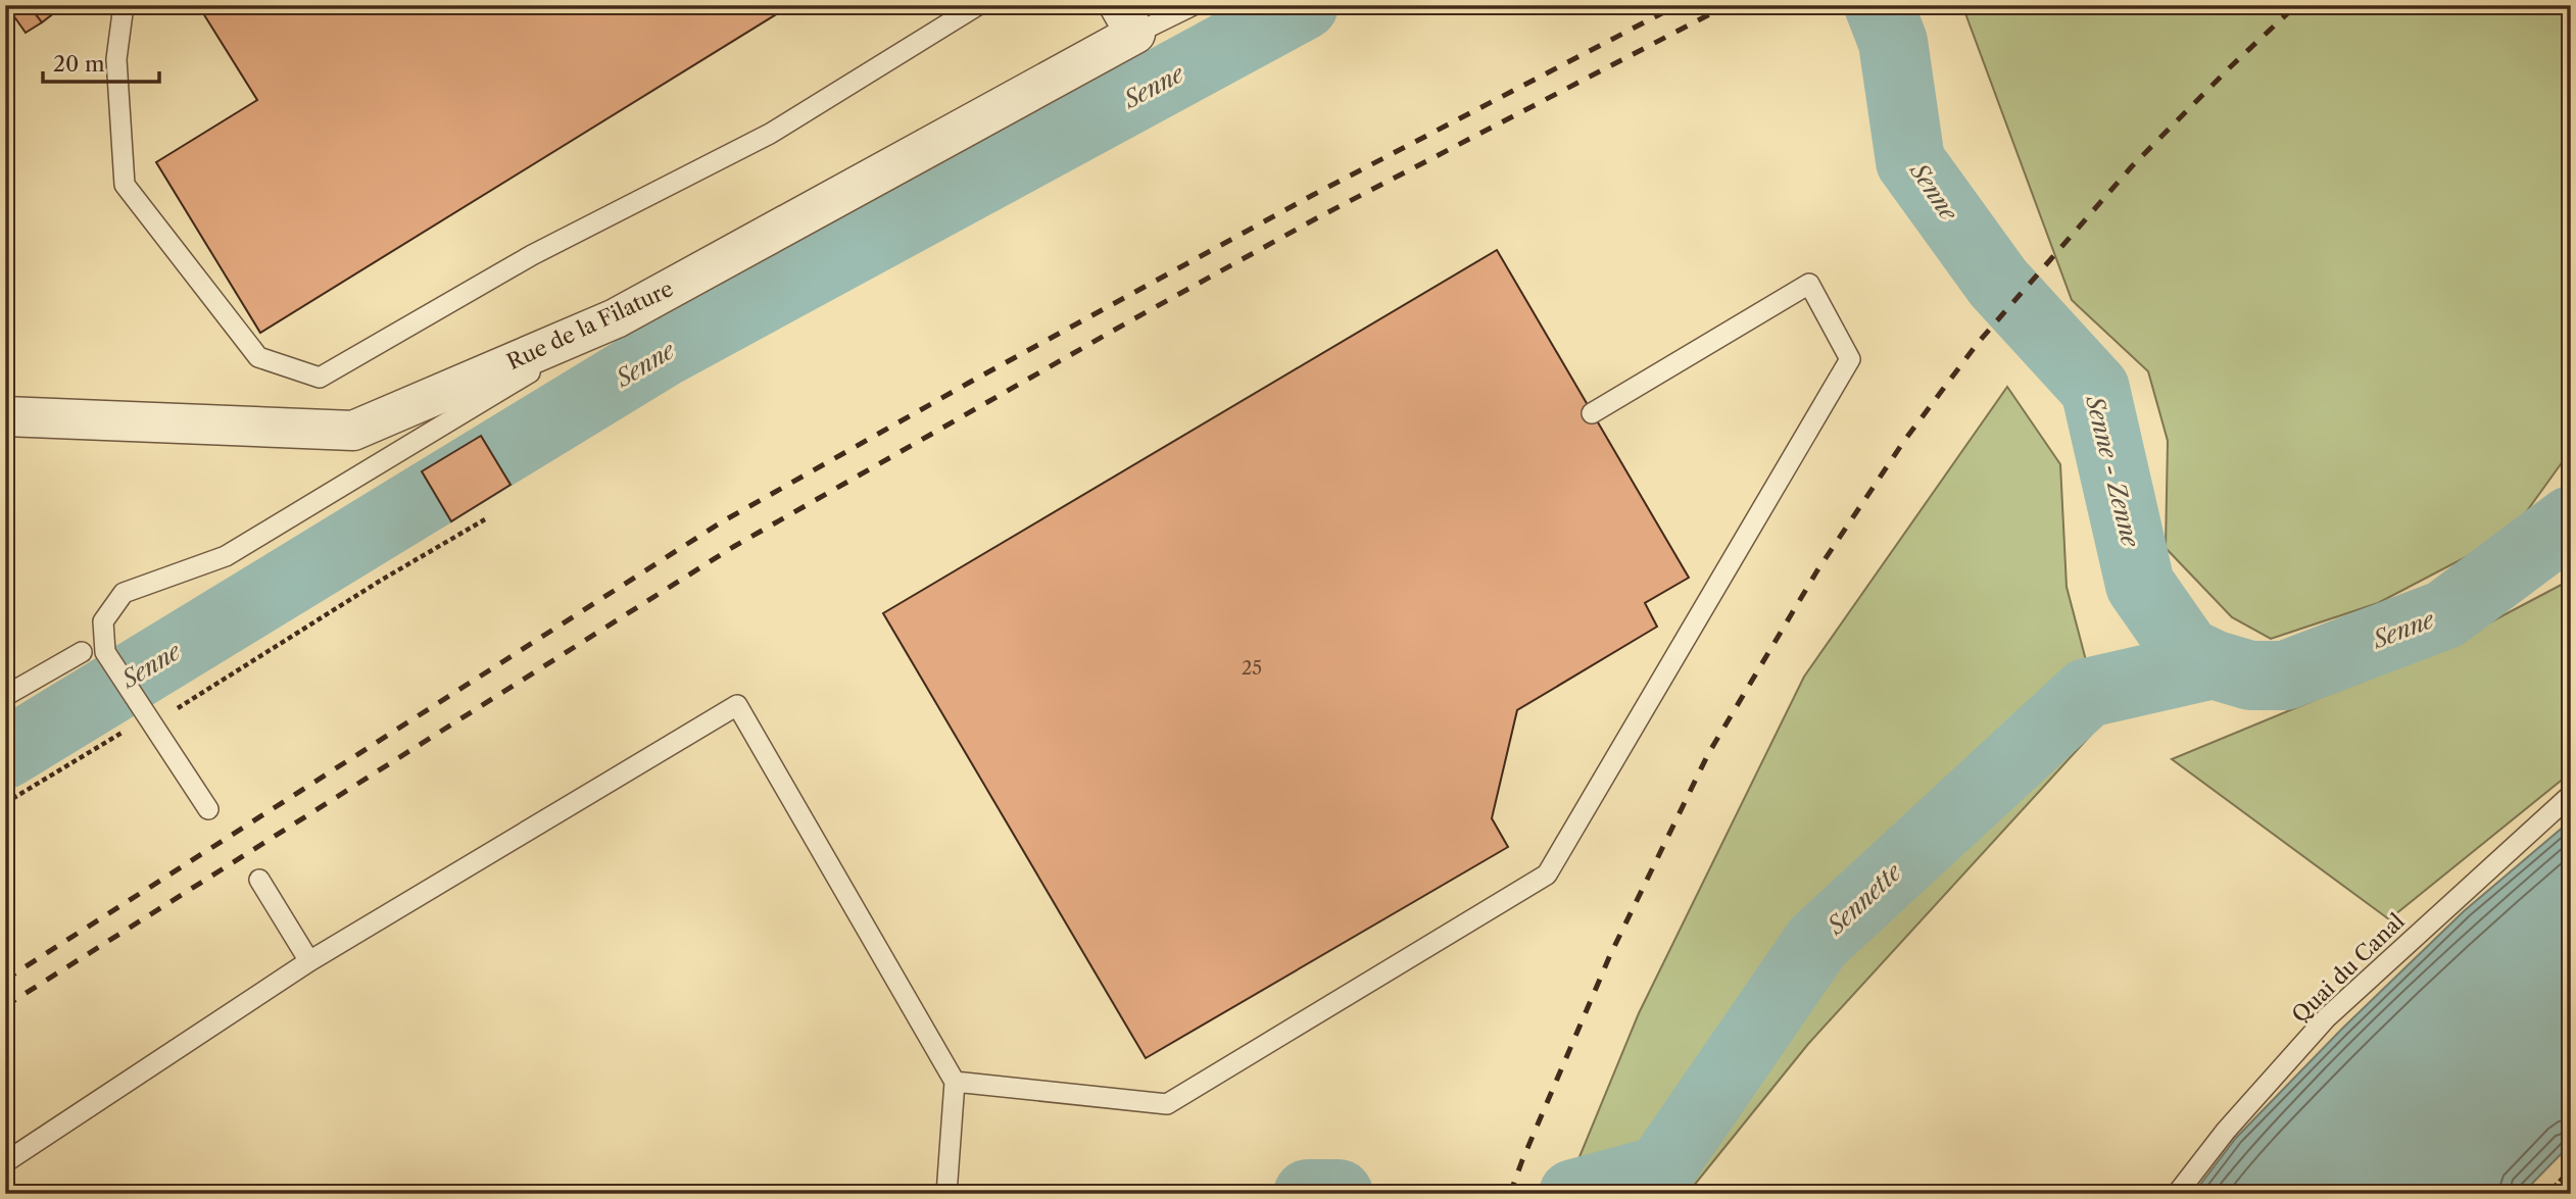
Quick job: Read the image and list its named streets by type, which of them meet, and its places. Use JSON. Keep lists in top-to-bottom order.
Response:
{
  "streets": {
    "street": ["Rue de la Filature"],
    "lane": ["Quai du Canal"]
  },
  "water": ["Senne", "Senne - Zenne", "Sennette"],
  "house_numbers": ["25"],
  "scale_bar": "20 m"
}
